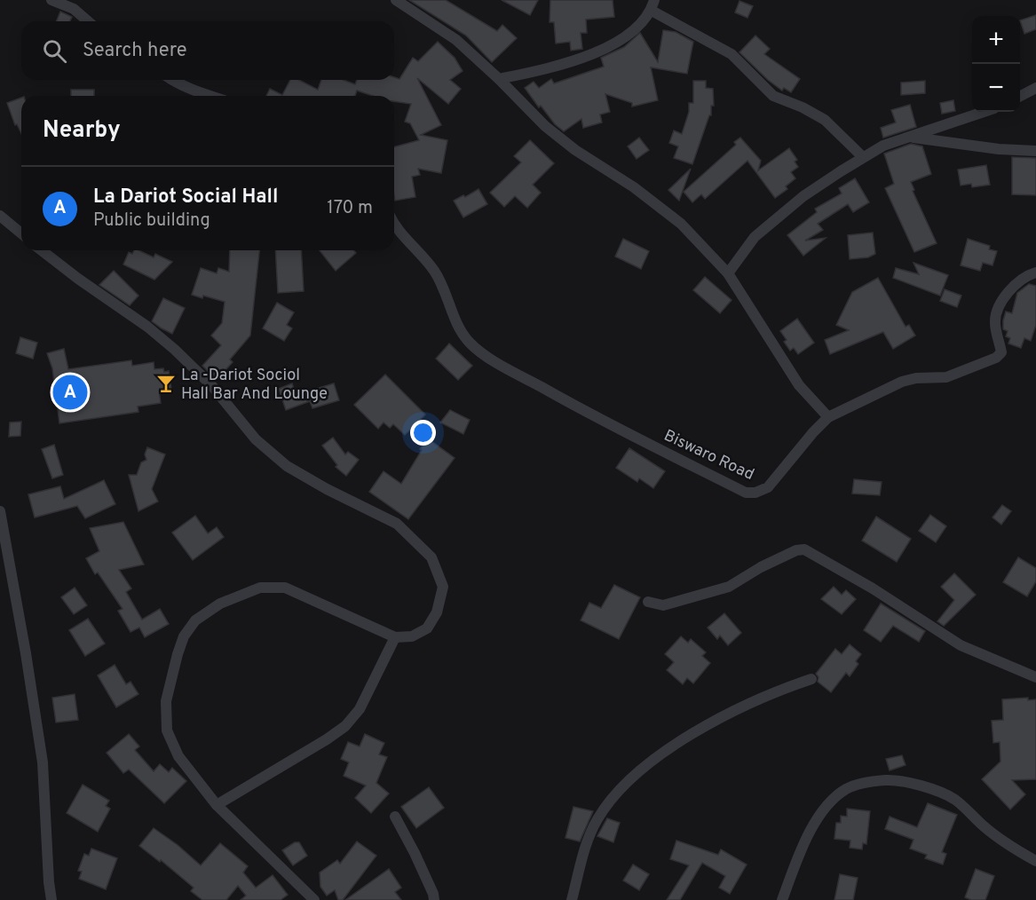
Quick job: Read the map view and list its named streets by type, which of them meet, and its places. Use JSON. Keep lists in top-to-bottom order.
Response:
{
  "streets": {
    "street": ["Biswaro Road"]
  },
  "places": {
    "bar": ["La -Dariot Sociol Hall Bar And Lounge"]
  },
  "page": {
    "map_buttons": ["+", "−"],
    "search": "Search here",
    "heading": "Nearby",
    "list": [
      {
        "mark": "A",
        "name": "La Dariot Social Hall",
        "note": "Public building",
        "value": "170 m"
      }
    ],
    "pins": "A"
  }
}
